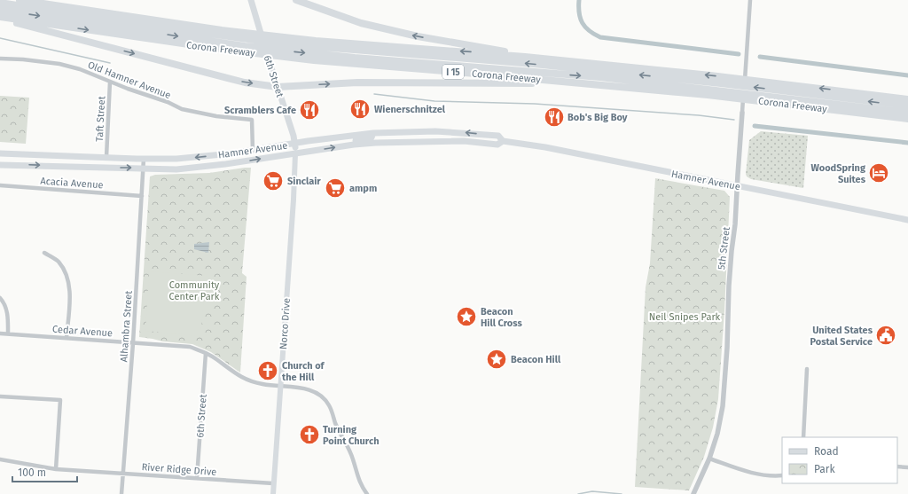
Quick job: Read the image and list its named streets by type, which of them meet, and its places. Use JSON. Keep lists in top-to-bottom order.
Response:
{
  "streets": {
    "highway": ["Corona Freeway", "I 15"],
    "main road": ["6th Street", "Hamner Avenue", "Norco Drive"],
    "street": [
      "Old Hamner Avenue",
      "Taft Street",
      "Acacia Avenue",
      "5th Street",
      "Alhambra Street",
      "Cedar Avenue",
      "River Ridge Drive"
    ]
  },
  "crossings": [
    ["6th Street", "Hamner Avenue"],
    ["6th Street", "Norco Drive"],
    ["6th Street", "Cedar Avenue"],
    ["6th Street", "River Ridge Drive"],
    ["Old Hamner Avenue", "Taft Street"],
    ["Old Hamner Avenue", "Hamner Avenue"],
    ["Taft Street", "Hamner Avenue"],
    ["Hamner Avenue", "5th Street"],
    ["Hamner Avenue", "Norco Drive"],
    ["Hamner Avenue", "Alhambra Street"],
    ["Acacia Avenue", "Alhambra Street"],
    ["Norco Drive", "Cedar Avenue"],
    ["Norco Drive", "River Ridge Drive"],
    ["Alhambra Street", "Cedar Avenue"],
    ["Alhambra Street", "River Ridge Drive"]
  ],
  "parks": ["Community Center Park", "Neil Snipes Park"],
  "places": {
    "restaurant": ["Wienerschnitzel", "Scramblers Cafe", "Bob's Big Boy"],
    "hotel": ["WoodSpring Suites"],
    "supermarket": ["Sinclair", "ampm"],
    "place": ["Beacon Hill Cross", "Beacon Hill"],
    "public building": ["United States Postal Service"],
    "church": ["Church of the Hill", "Turning Point Church"]
  },
  "legend": ["Road", "Park"],
  "scale_bar": "100 m"
}
